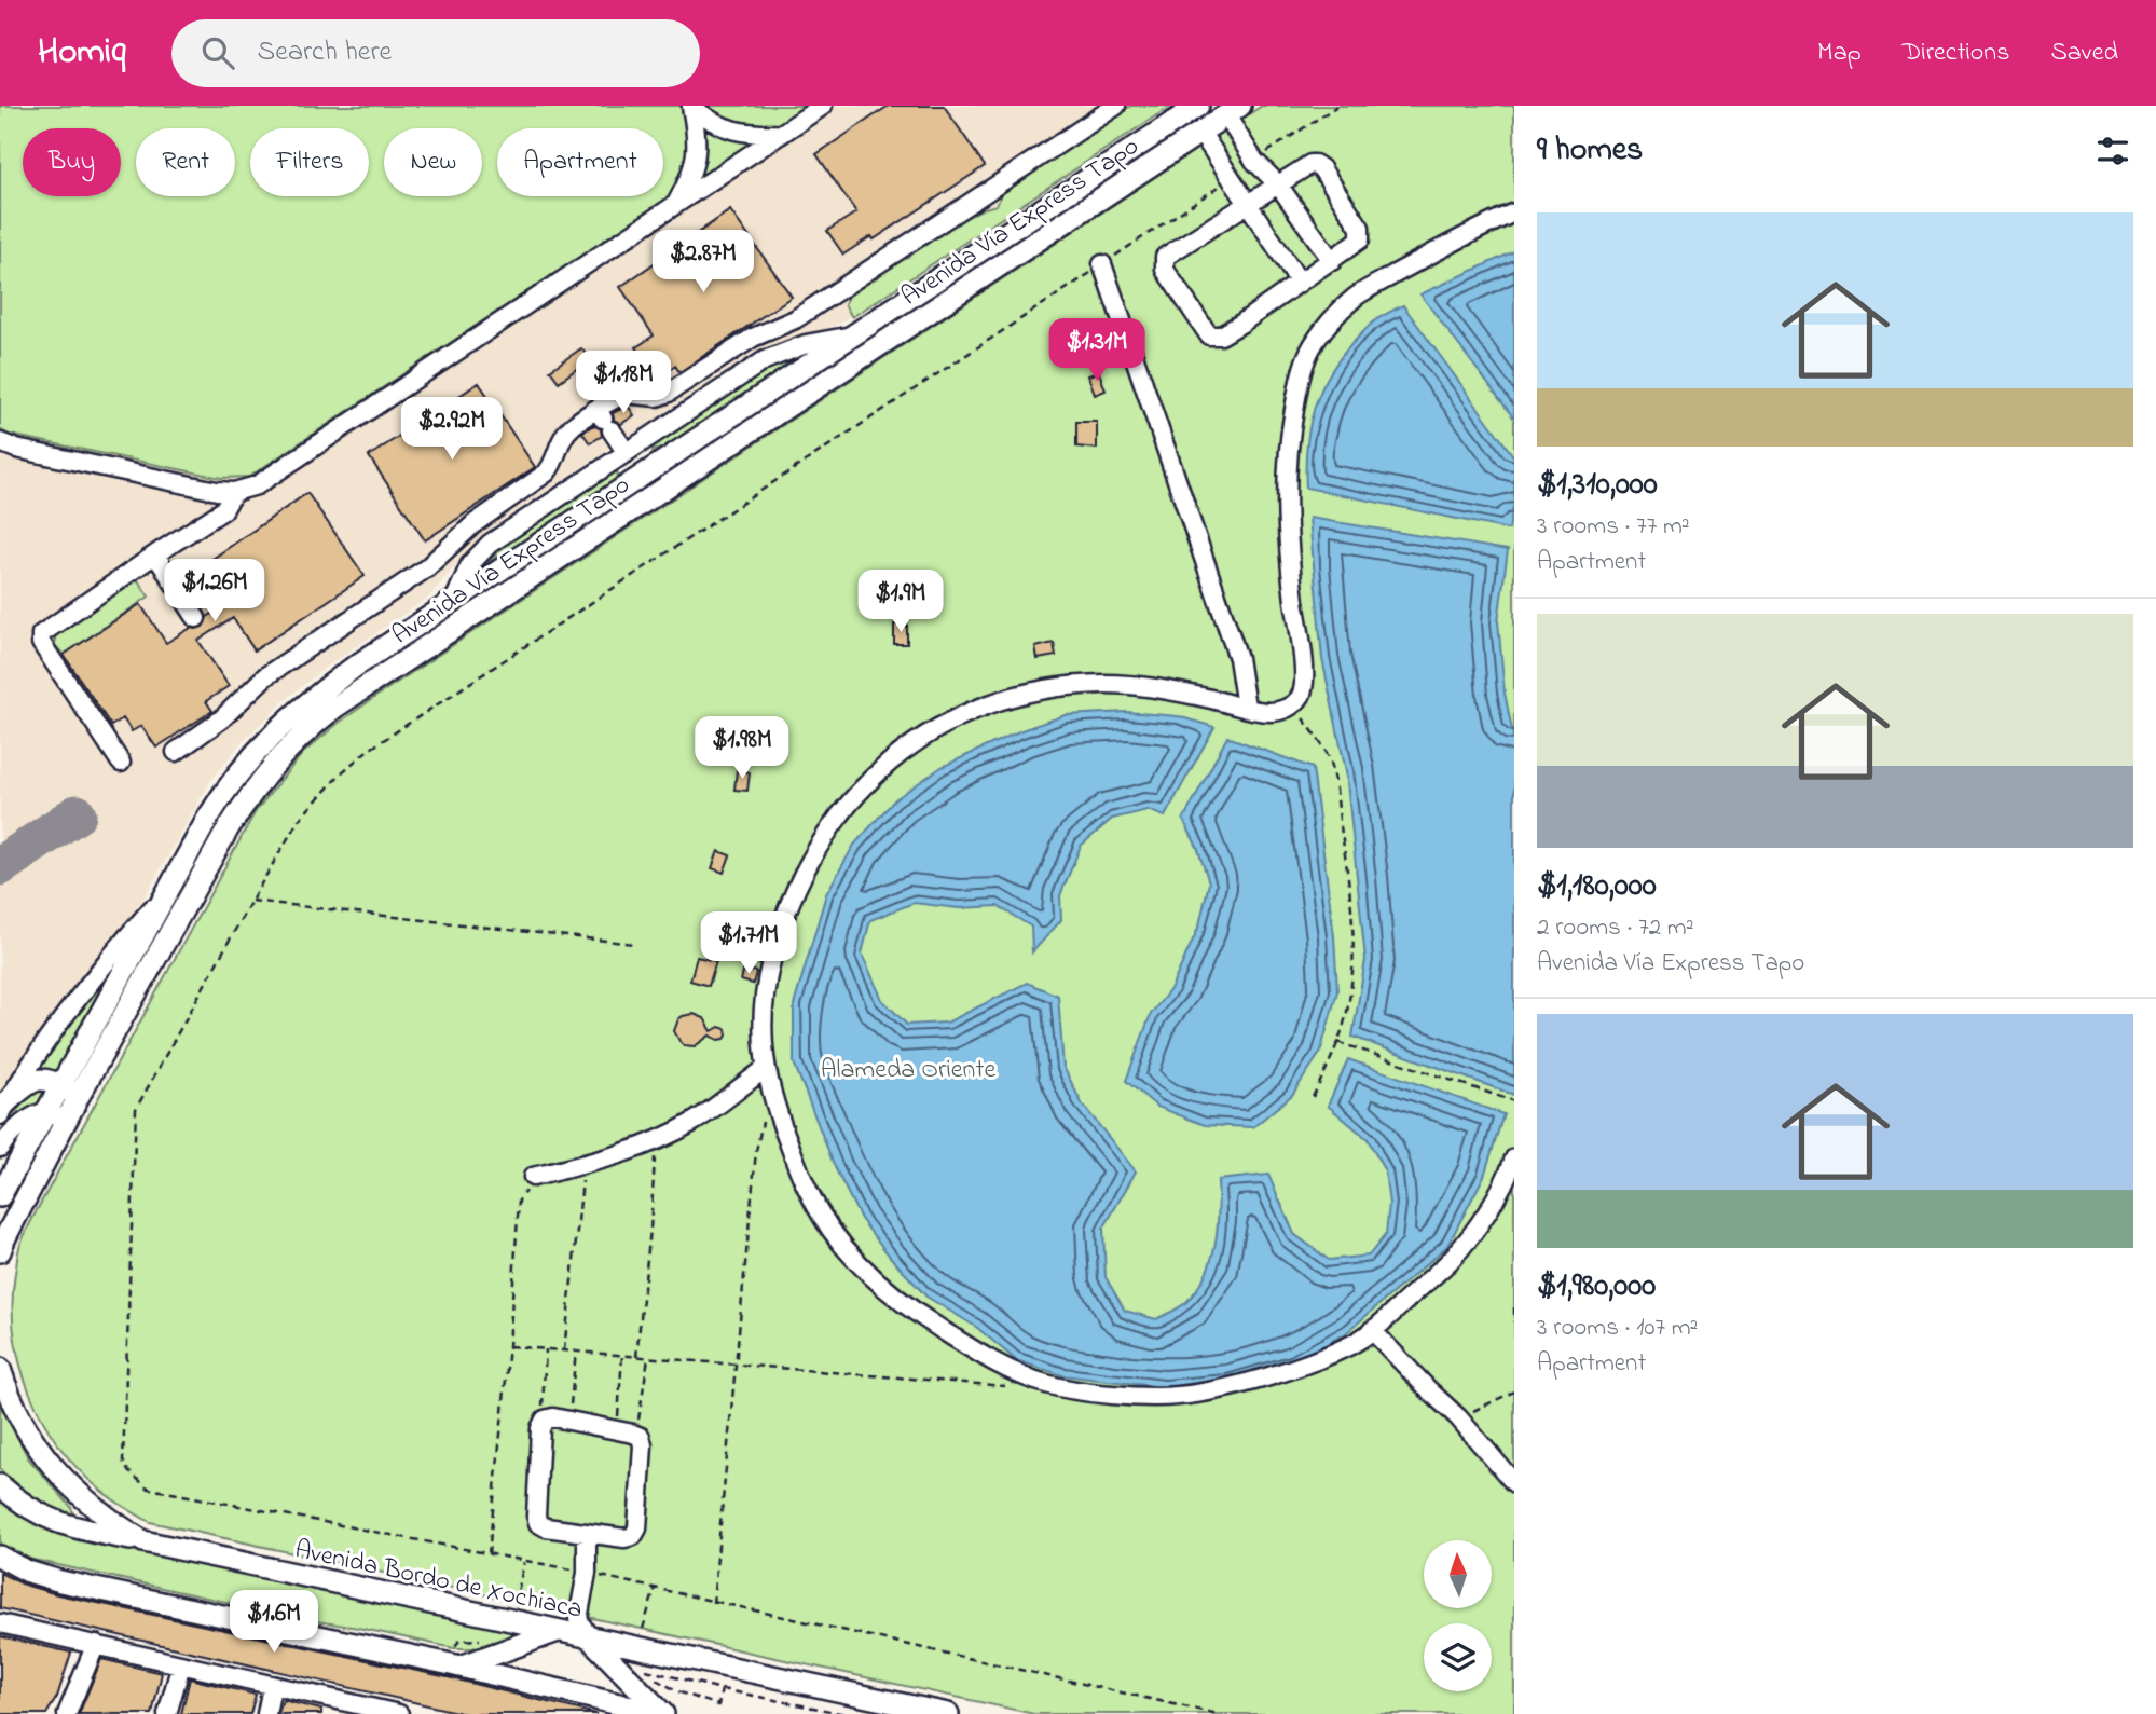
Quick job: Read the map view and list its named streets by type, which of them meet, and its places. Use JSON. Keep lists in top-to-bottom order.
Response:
{
  "streets": {
    "main road": ["Avenida Vía Express Tapo", "Avenida Bordo de Xochiaca"]
  },
  "parks": ["Alameda Oriente"],
  "north": "top",
  "page": {
    "header": "Homiq",
    "search": "Search here",
    "nav": ["Map", "Directions", "Saved"],
    "heading": "9 homes",
    "chip": [
      "Buy",
      "Rent",
      "Filters",
      "New",
      "Apartment"
    ],
    "list": [
      {
        "name": "$1,310,000",
        "note": "3 rooms · 77 m² · Apartment"
      },
      {
        "name": "$1,180,000",
        "note": "2 rooms · 72 m² · Avenida Vía Express Tapo"
      },
      {
        "name": "$1,980,000",
        "note": "3 rooms · 107 m² · Apartment"
      }
    ],
    "price": [
      "$2.87M",
      "$1.31M",
      "$1.18M",
      "$2.92M",
      "$1.26M",
      "$1.9M",
      "$1.98M",
      "$1.71M",
      "$1.6M"
    ]
  }
}
